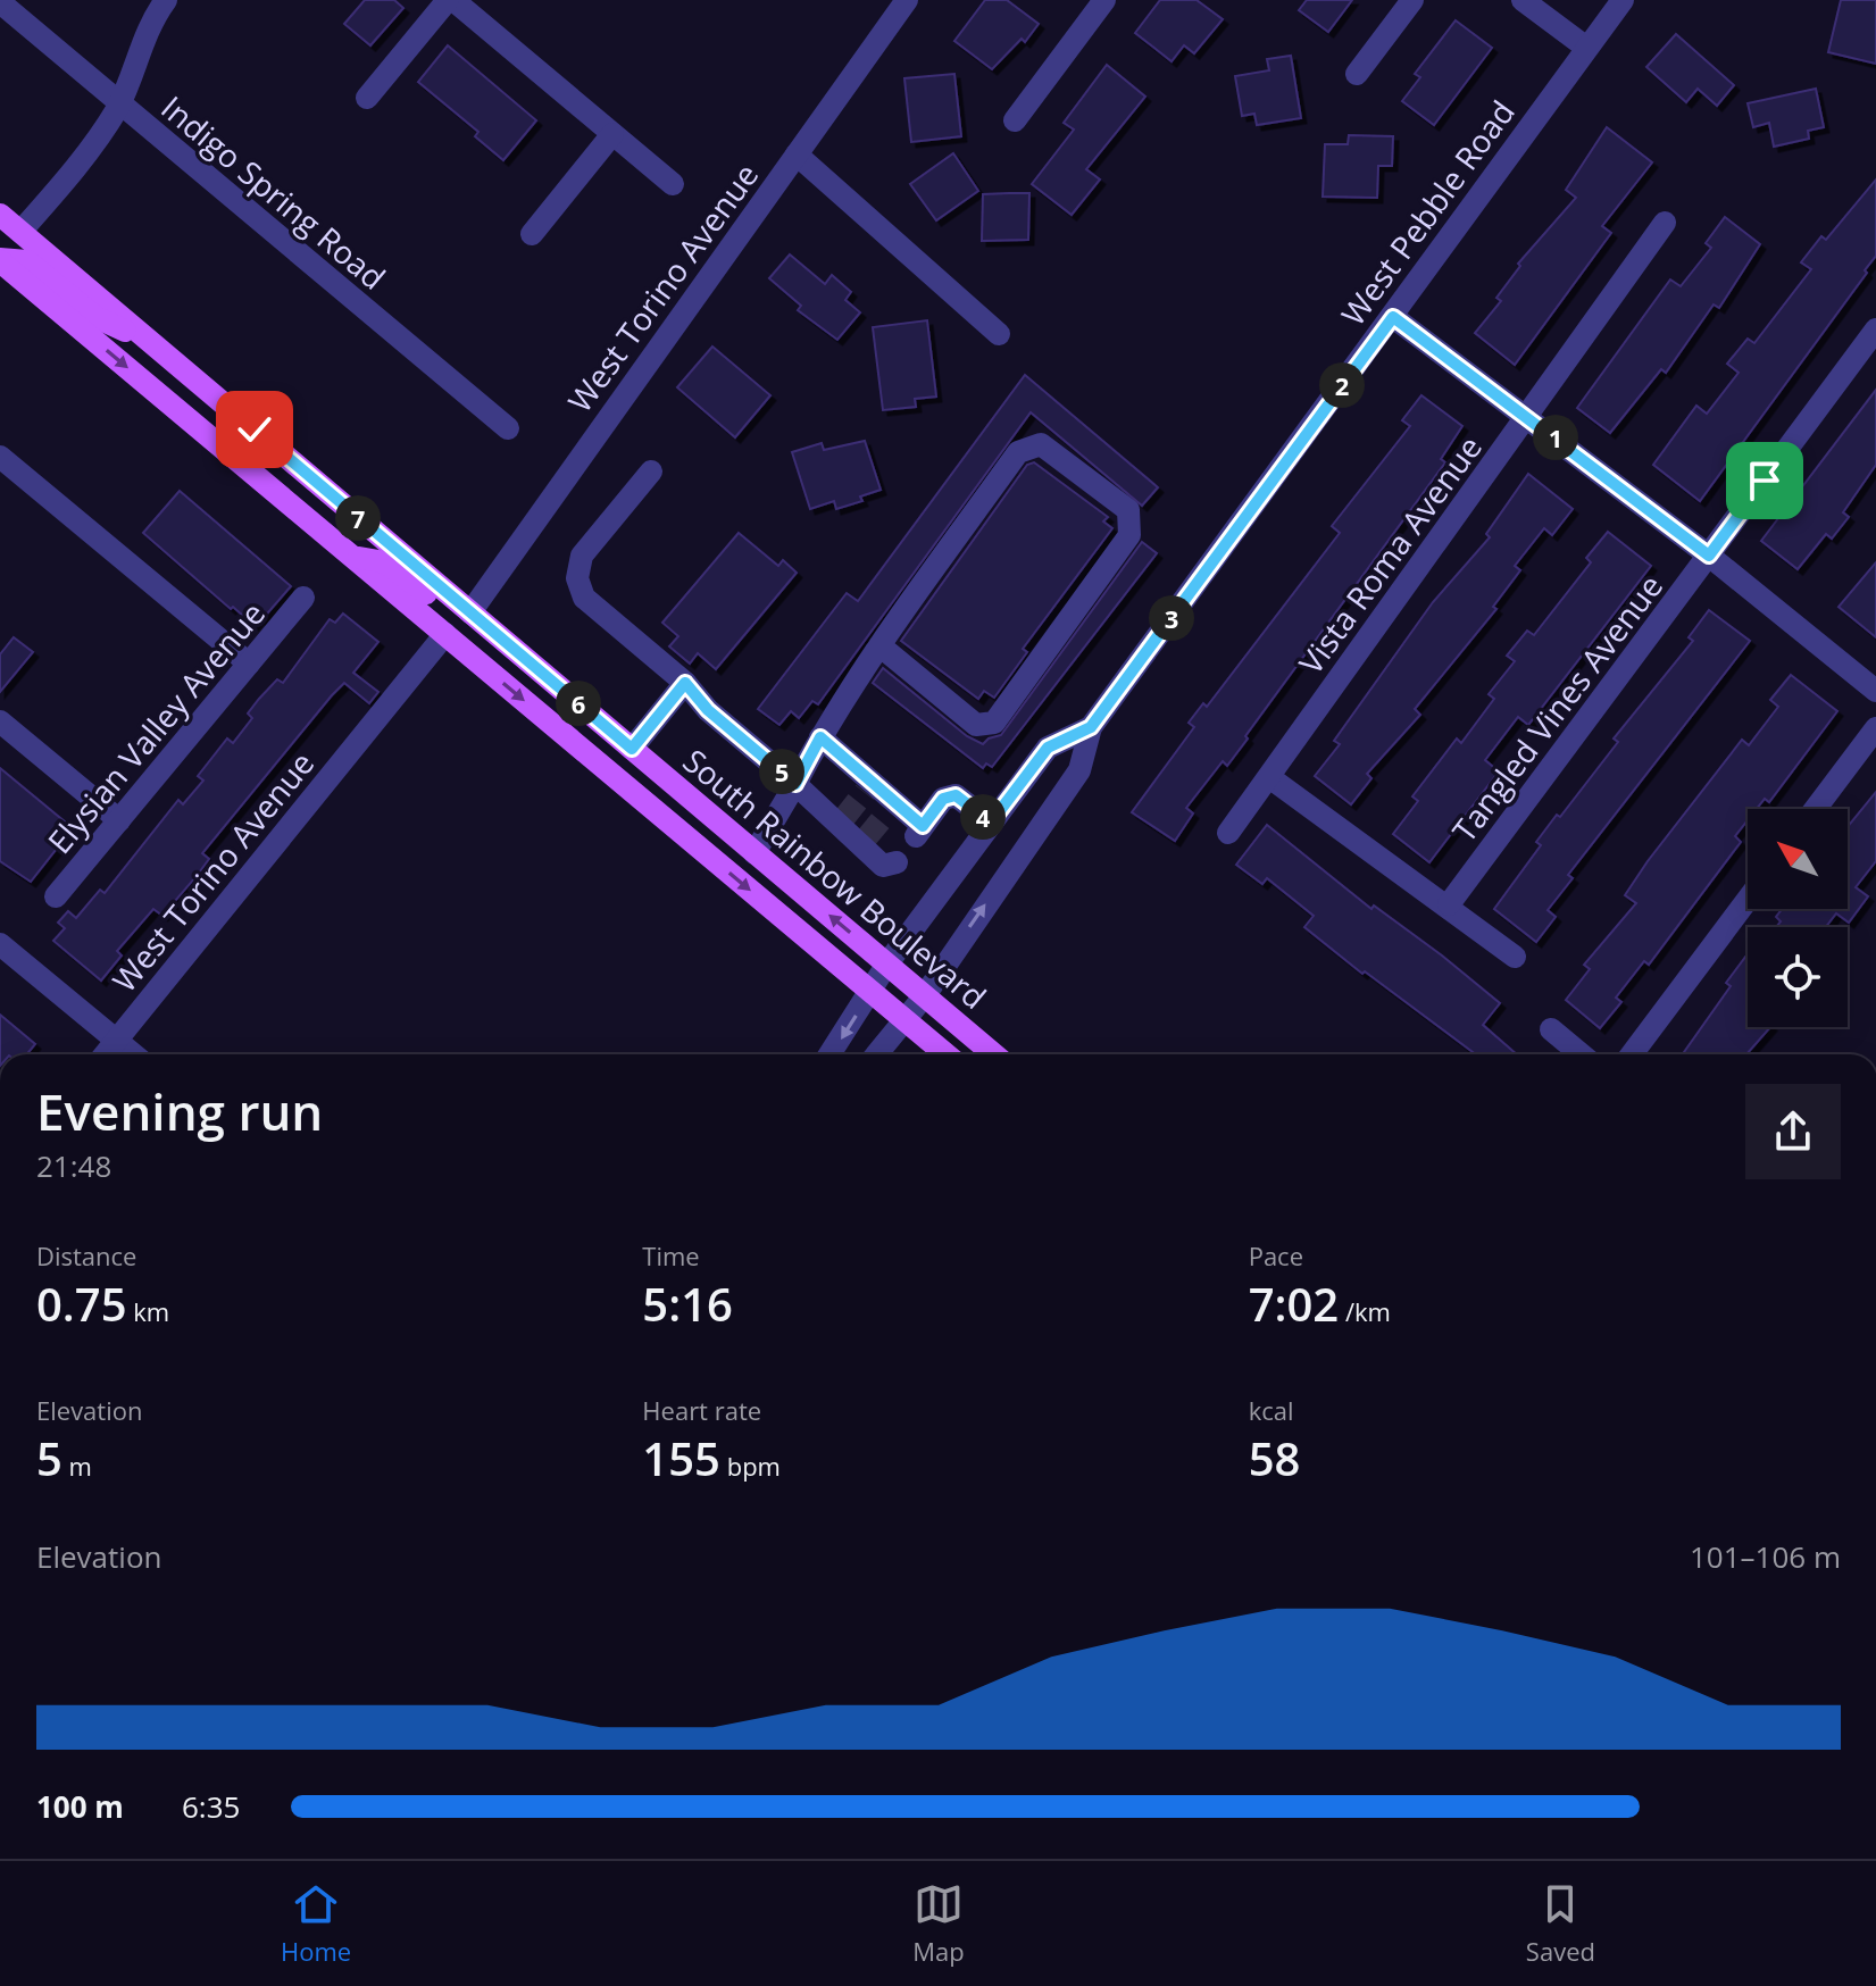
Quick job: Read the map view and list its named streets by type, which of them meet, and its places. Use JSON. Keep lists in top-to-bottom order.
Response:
{
  "streets": {
    "main road": ["South Rainbow Boulevard"],
    "street": [
      "Indigo Spring Road",
      "West Pebble Road",
      "West Torino Avenue",
      "Vista Roma Avenue",
      "Tangled Vines Avenue",
      "Elysian Valley Avenue"
    ]
  },
  "crossings": [
    ["West Pebble Road", "South Rainbow Boulevard"],
    ["West Torino Avenue", "South Rainbow Boulevard"]
  ],
  "north": "top left",
  "page": {
    "pins": [
      "2",
      "1",
      "7",
      "3",
      "6",
      "5",
      "4"
    ],
    "heading": ["Evening run", "21:48"],
    "stats": [
      ["Distance", "0.75 km"],
      ["Time", "5:16"],
      ["Pace", "7:02 /km"],
      ["Elevation", "5 m"],
      ["Heart rate", "155 bpm"],
      ["kcal", "58"]
    ],
    "chart": ["Elevation", "101–106 m"],
    "list": [
      {
        "name": "100 m",
        "note": "6:35"
      }
    ],
    "tabs": ["Home", "Map", "Saved"]
  }
}
